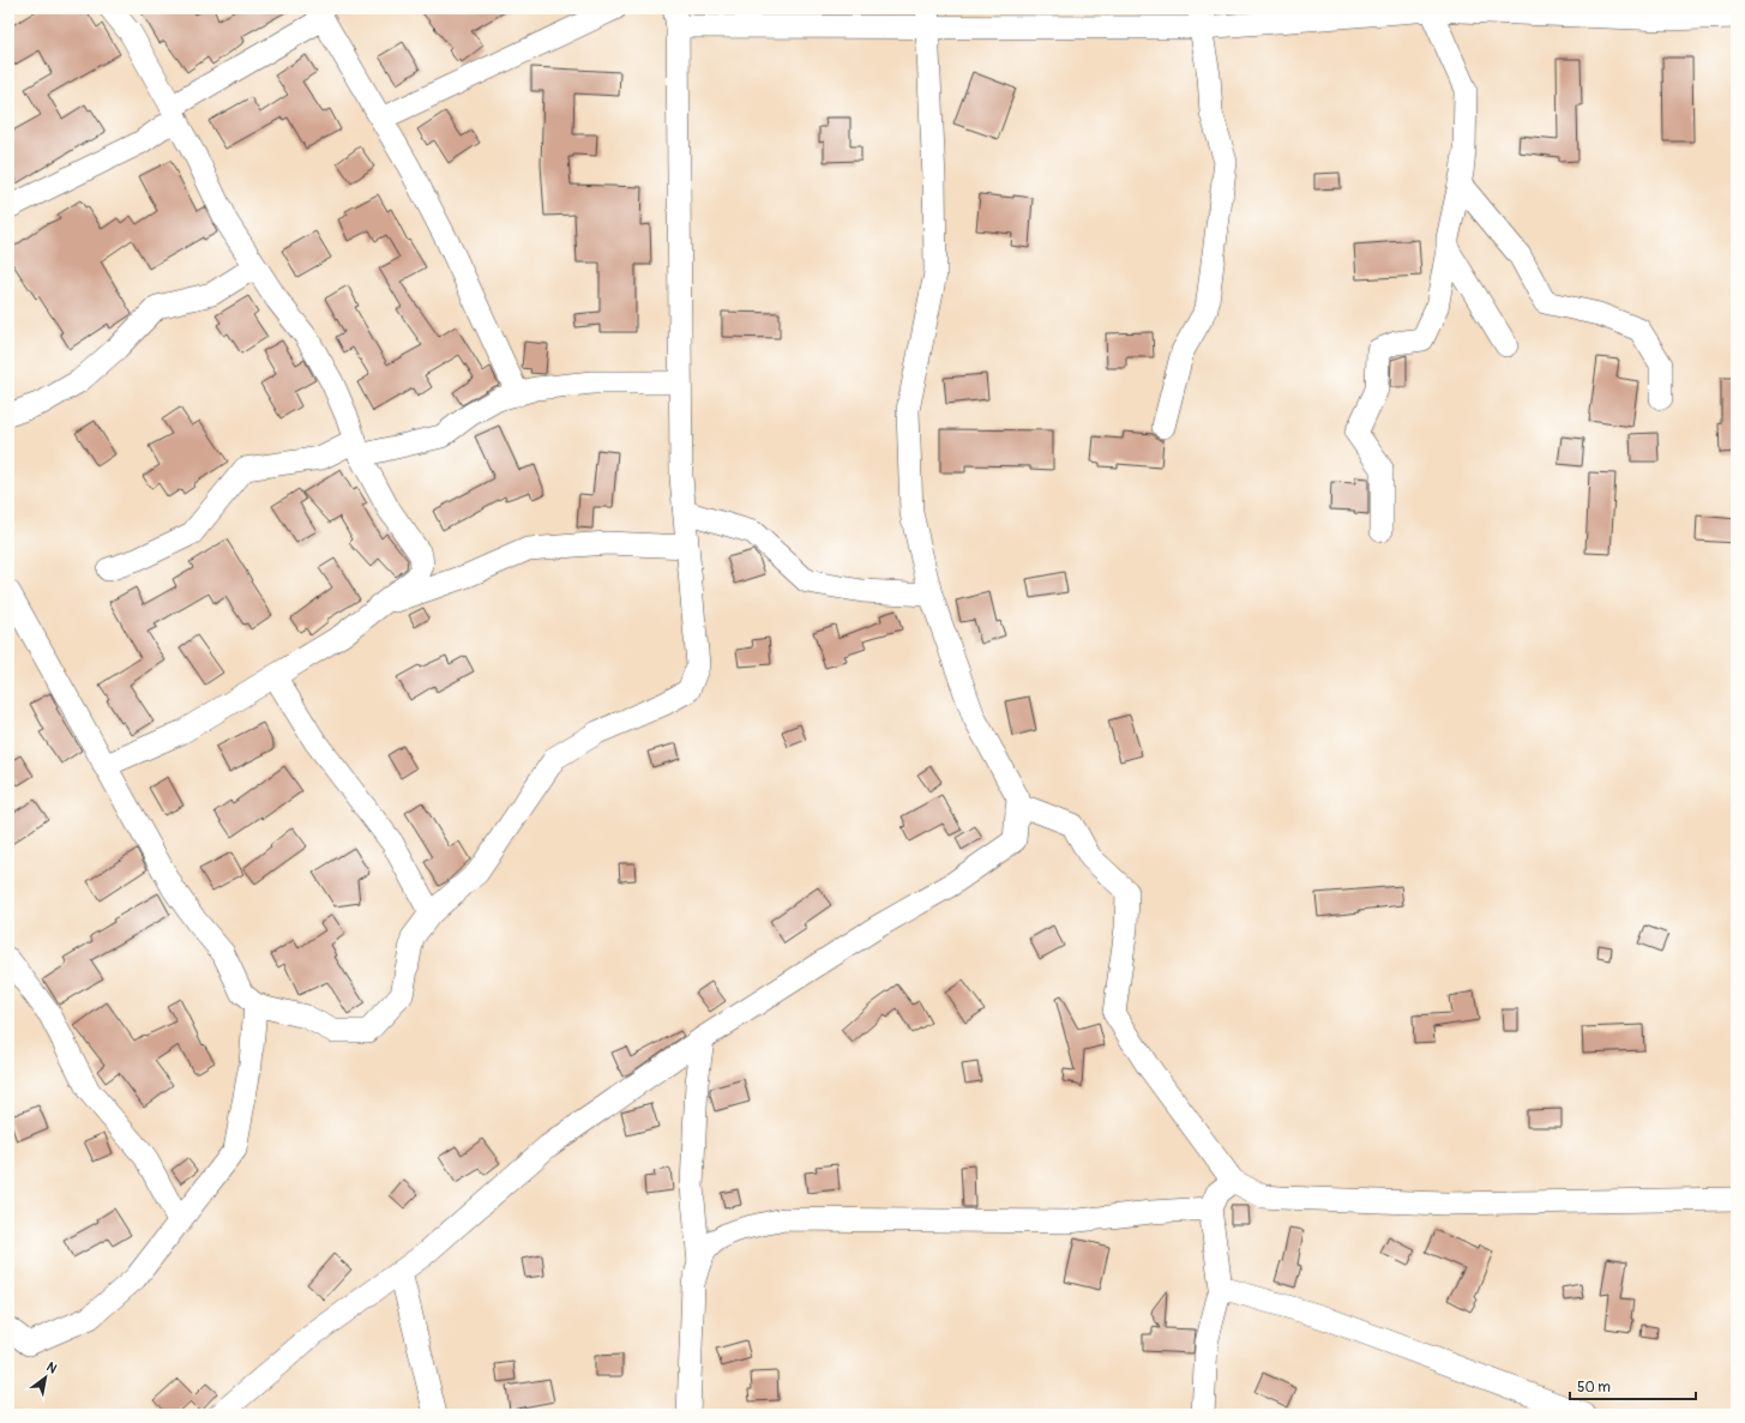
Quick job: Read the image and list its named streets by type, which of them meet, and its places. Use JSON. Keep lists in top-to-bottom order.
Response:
{
  "scale_bar": "50 m",
  "north": "top right"
}
